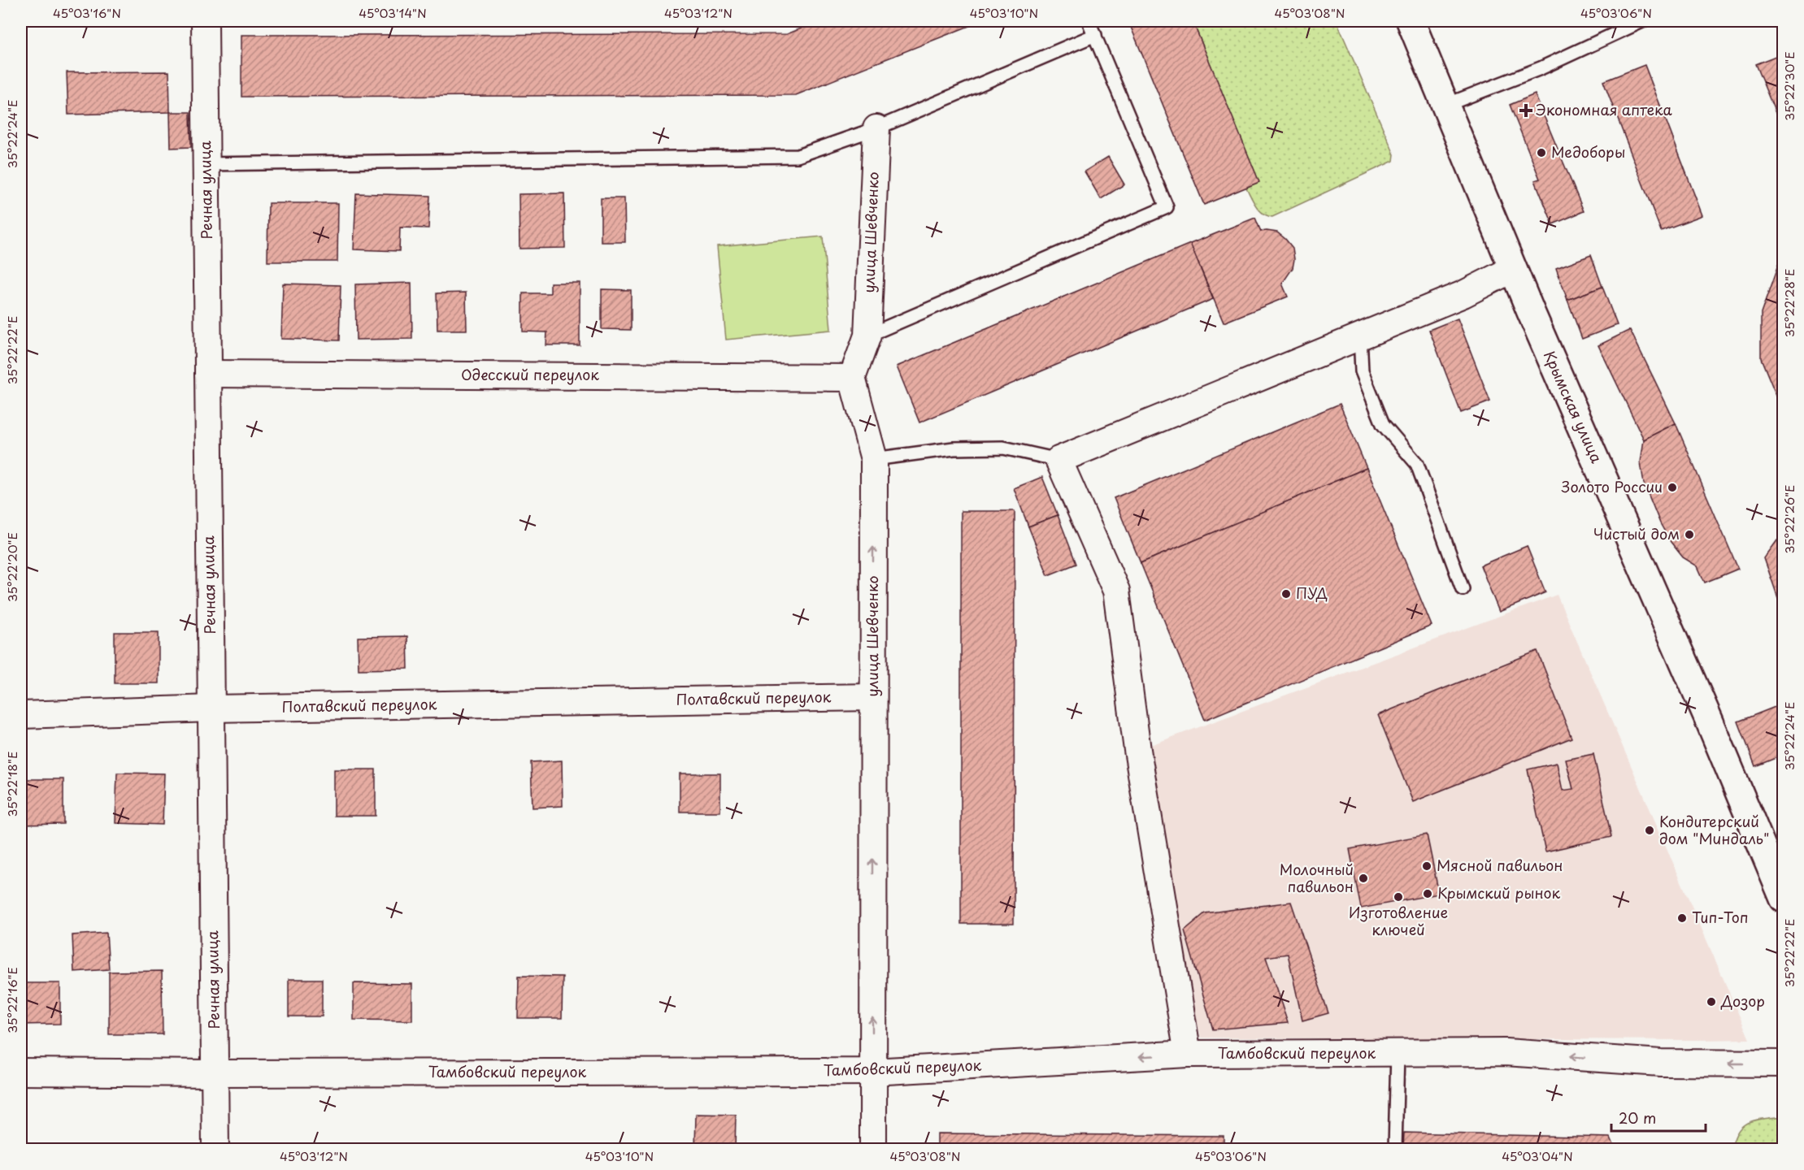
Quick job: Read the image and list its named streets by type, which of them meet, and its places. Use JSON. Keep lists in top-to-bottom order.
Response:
{
  "streets": {
    "main road": ["Крымская улица"],
    "street": [
      "Речная улица",
      "улица Шевченко",
      "Одесский переулок",
      "Полтавский переулок",
      "Тамбовский переулок"
    ]
  },
  "crossings": [
    ["Речная улица", "Одесский переулок"],
    ["Речная улица", "Полтавский переулок"],
    ["Речная улица", "Тамбовский переулок"],
    ["улица Шевченко", "Одесский переулок"],
    ["улица Шевченко", "Полтавский переулок"],
    ["улица Шевченко", "Тамбовский переулок"]
  ],
  "one_way": ["улица Шевченко", "Тамбовский переулок"],
  "places": {
    "health": ["Экономная аптека"],
    "other": [
      "Медоборы",
      "Золото России",
      "Чистый дом",
      "ПУД",
      "Кондитерский дом \"Миндаль\"",
      "Мясной павильон",
      "Молочный павильон",
      "Крымский рынок",
      "Изготовление ключей",
      "Тип-Топ",
      "Дозор"
    ]
  },
  "scale_bar": "20 m",
  "coordinates": [
    "45°03'16\"N",
    "45°03'14\"N",
    "45°03'12\"N",
    "45°03'10\"N",
    "45°03'08\"N",
    "45°03'06\"N",
    "35°22'30\"E",
    "35°22'24\"E",
    "35°22'28\"E",
    "35°22'22\"E",
    "35°22'26\"E",
    "35°22'20\"E",
    "35°22'18\"E",
    "35°22'16\"E",
    "45°03'04\"N"
  ]
}
